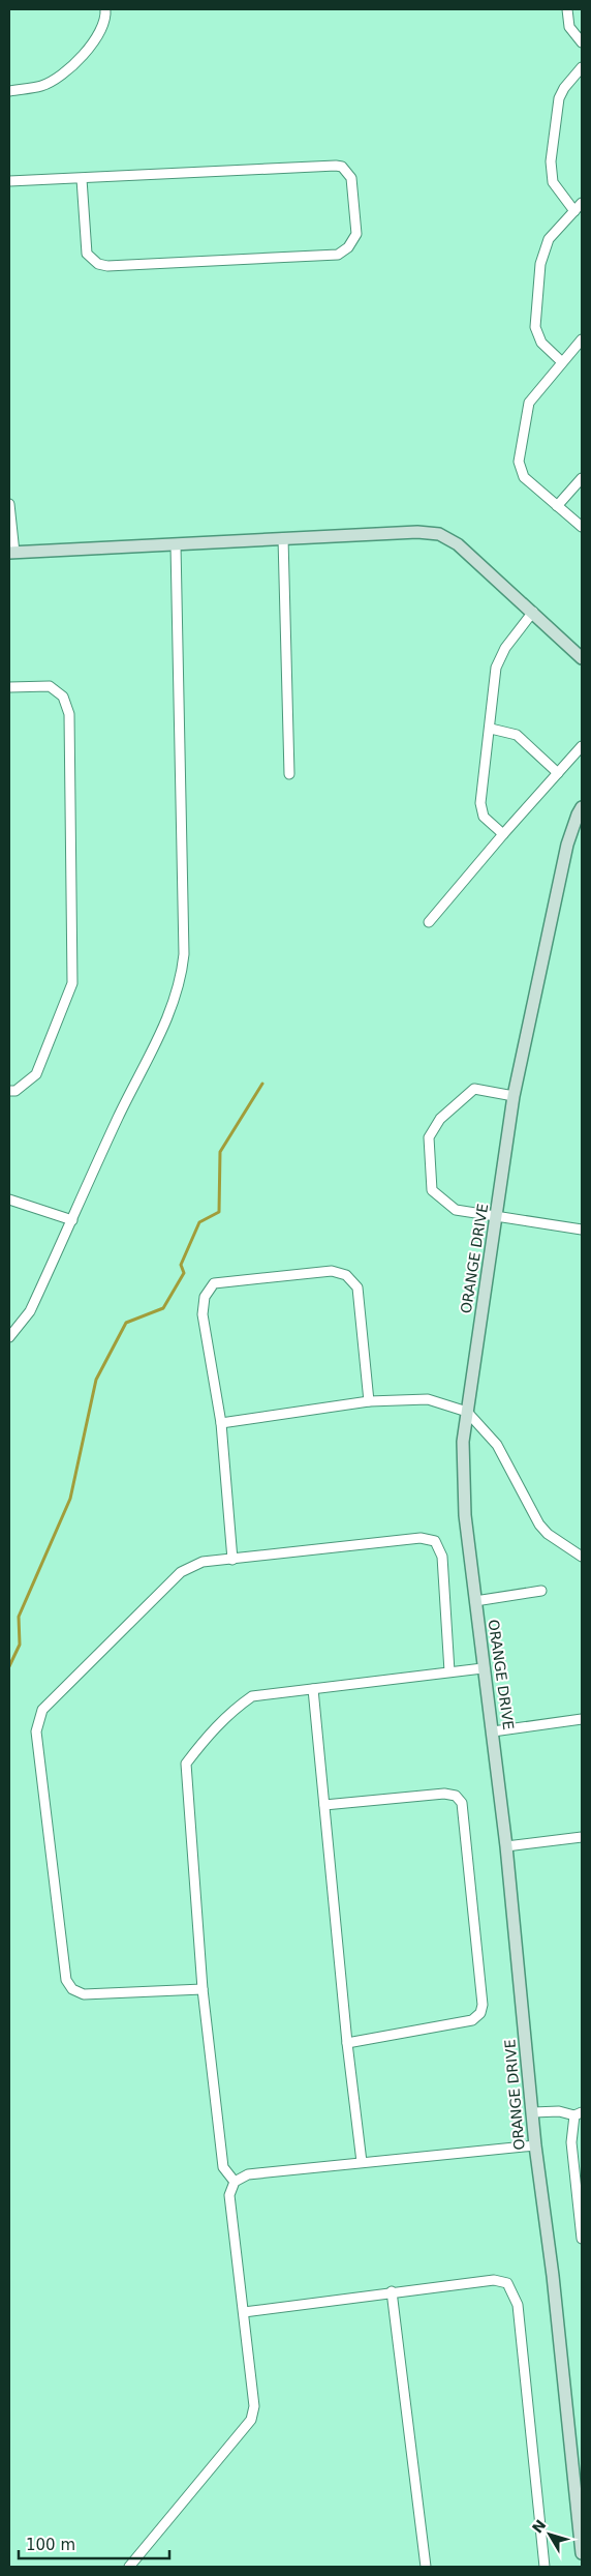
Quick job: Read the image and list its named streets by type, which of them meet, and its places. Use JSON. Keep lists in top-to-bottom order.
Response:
{
  "streets": {
    "street": ["ORANGE DRIVE"]
  },
  "scale_bar": "100 m",
  "north": "top left"
}
